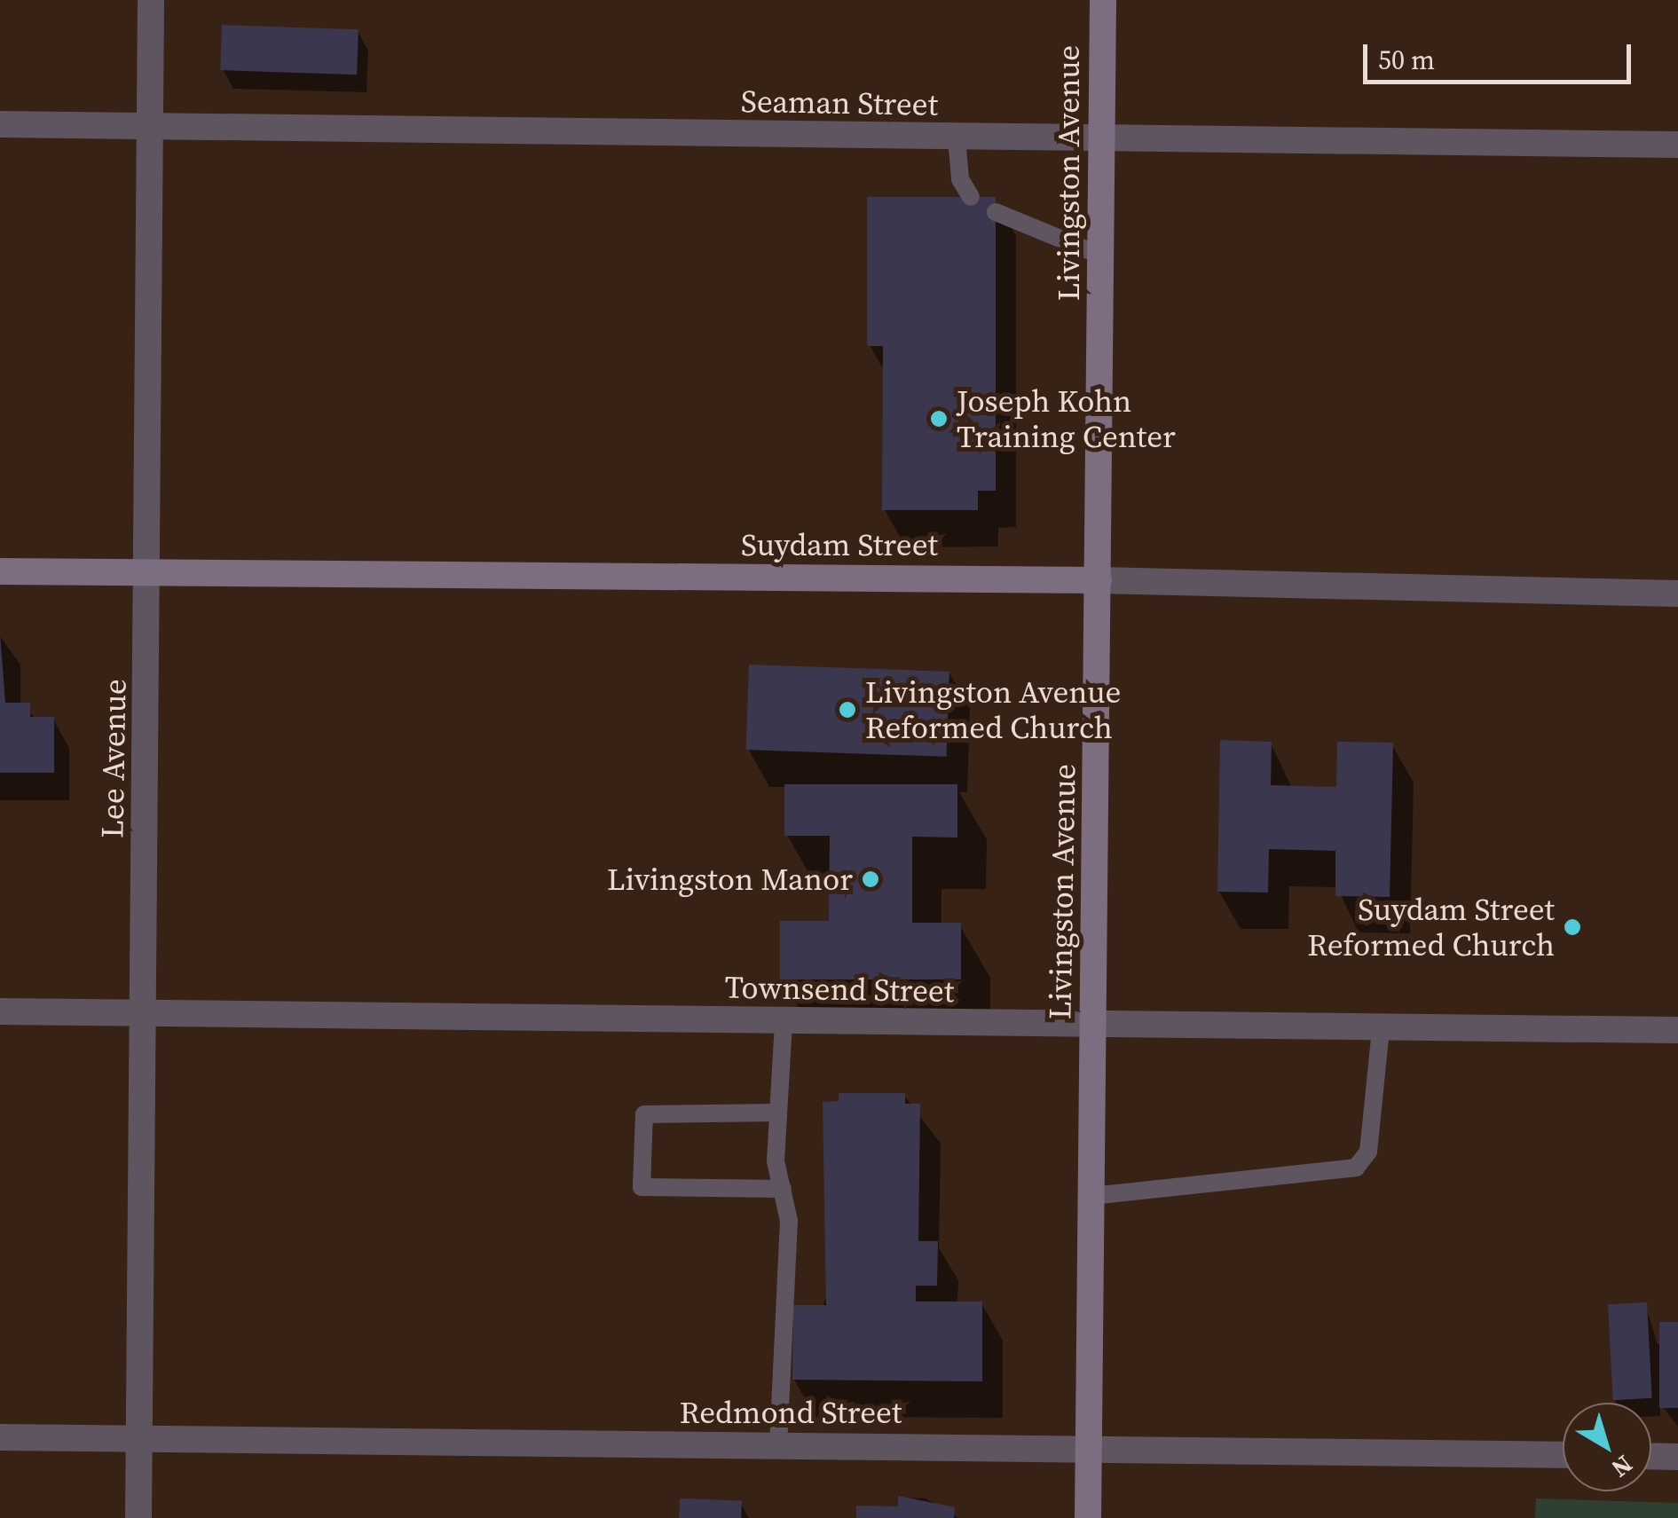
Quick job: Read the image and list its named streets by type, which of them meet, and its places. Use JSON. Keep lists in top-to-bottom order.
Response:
{
  "streets": {
    "main road": ["Livingston Avenue", "Suydam Street"],
    "street": [
      "Seaman Street",
      "Lee Avenue",
      "Townsend Street",
      "Redmond Street"
    ]
  },
  "crossings": [
    ["Seaman Street", "Livingston Avenue"],
    ["Seaman Street", "Lee Avenue"],
    ["Livingston Avenue", "Suydam Street"],
    ["Livingston Avenue", "Townsend Street"],
    ["Livingston Avenue", "Redmond Street"],
    ["Suydam Street", "Lee Avenue"],
    ["Lee Avenue", "Townsend Street"],
    ["Lee Avenue", "Redmond Street"]
  ],
  "places": [
    "Joseph Kohn Training Center",
    "Livingston Avenue Reformed Church",
    "Livingston Manor",
    "Suydam Street Reformed Church"
  ],
  "scale_bar": "50 m",
  "north": "bottom right"
}
